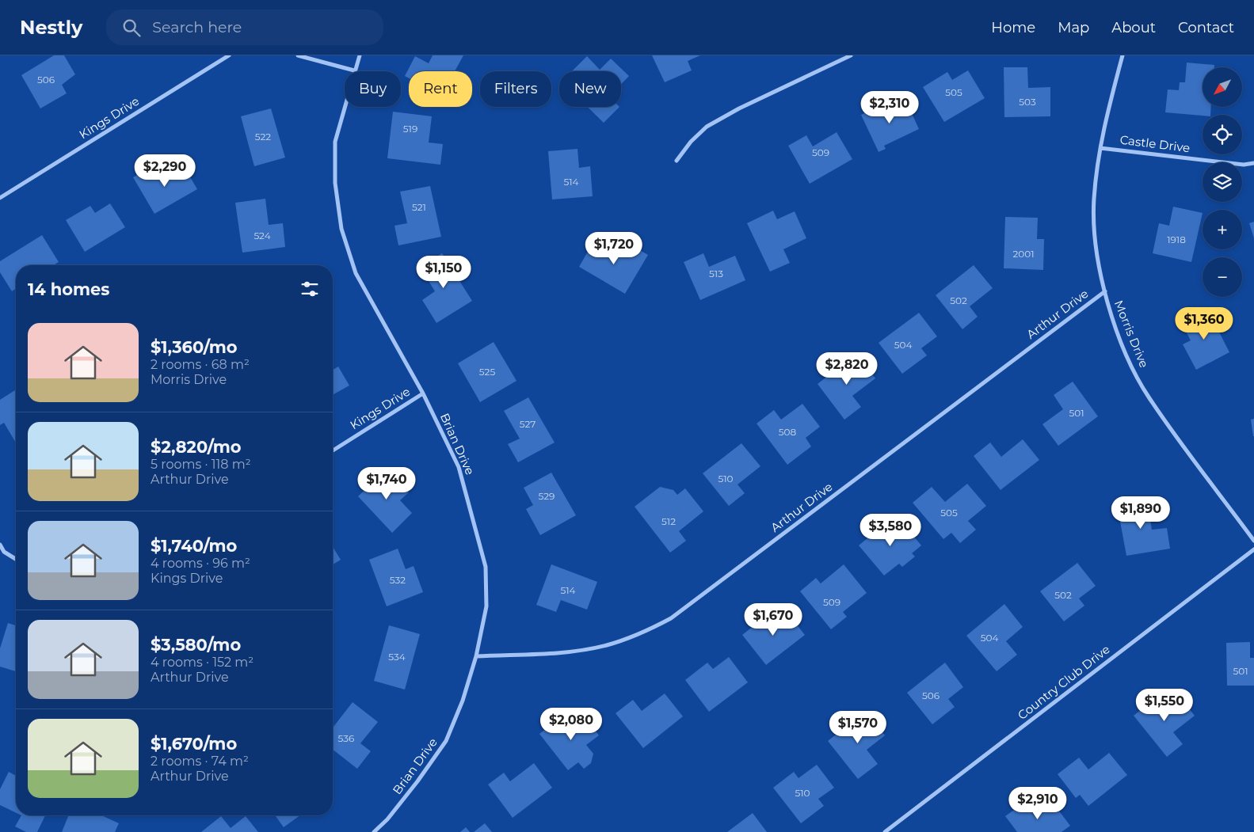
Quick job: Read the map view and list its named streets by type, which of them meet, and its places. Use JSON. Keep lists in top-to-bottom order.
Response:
{
  "streets": {
    "street": [
      "Kings Drive",
      "Castle Drive",
      "Arthur Drive",
      "Morris Drive",
      "Brian Drive",
      "Country Club Drive"
    ]
  },
  "crossings": [
    ["Kings Drive", "Brian Drive"],
    ["Castle Drive", "Morris Drive"],
    ["Arthur Drive", "Morris Drive"],
    ["Arthur Drive", "Brian Drive"]
  ],
  "house_numbers": [
    "506",
    "505",
    "503",
    "519",
    "522",
    "509",
    "514",
    "521",
    "524",
    "1918",
    "2001",
    "513",
    "502",
    "504",
    "525",
    "501",
    "527",
    "508",
    "510",
    "529",
    "505",
    "512",
    "532",
    "514",
    "502",
    "509",
    "504",
    "534",
    "501",
    "506",
    "536",
    "510"
  ],
  "north": "bottom left",
  "page": {
    "header": "Nestly",
    "search": "Search here",
    "nav": [
      "Home",
      "Map",
      "About",
      "Contact"
    ],
    "map_buttons": ["+", "−"],
    "chip": [
      "Buy",
      "Rent",
      "Filters",
      "New"
    ],
    "price": [
      "$2,310",
      "$2,290",
      "$1,720",
      "$1,150",
      "$1,360",
      "$2,820",
      "$1,740",
      "$1,890",
      "$3,580",
      "$1,670",
      "$1,550",
      "$2,080",
      "$1,570",
      "$2,910"
    ],
    "heading": "14 homes",
    "list": [
      {
        "name": "$1,360/mo",
        "note": "2 rooms · 68 m² · Morris Drive"
      },
      {
        "name": "$2,820/mo",
        "note": "5 rooms · 118 m² · Arthur Drive"
      },
      {
        "name": "$1,740/mo",
        "note": "4 rooms · 96 m² · Kings Drive"
      },
      {
        "name": "$3,580/mo",
        "note": "4 rooms · 152 m² · Arthur Drive"
      },
      {
        "name": "$1,670/mo",
        "note": "2 rooms · 74 m² · Arthur Drive"
      }
    ]
  }
}
